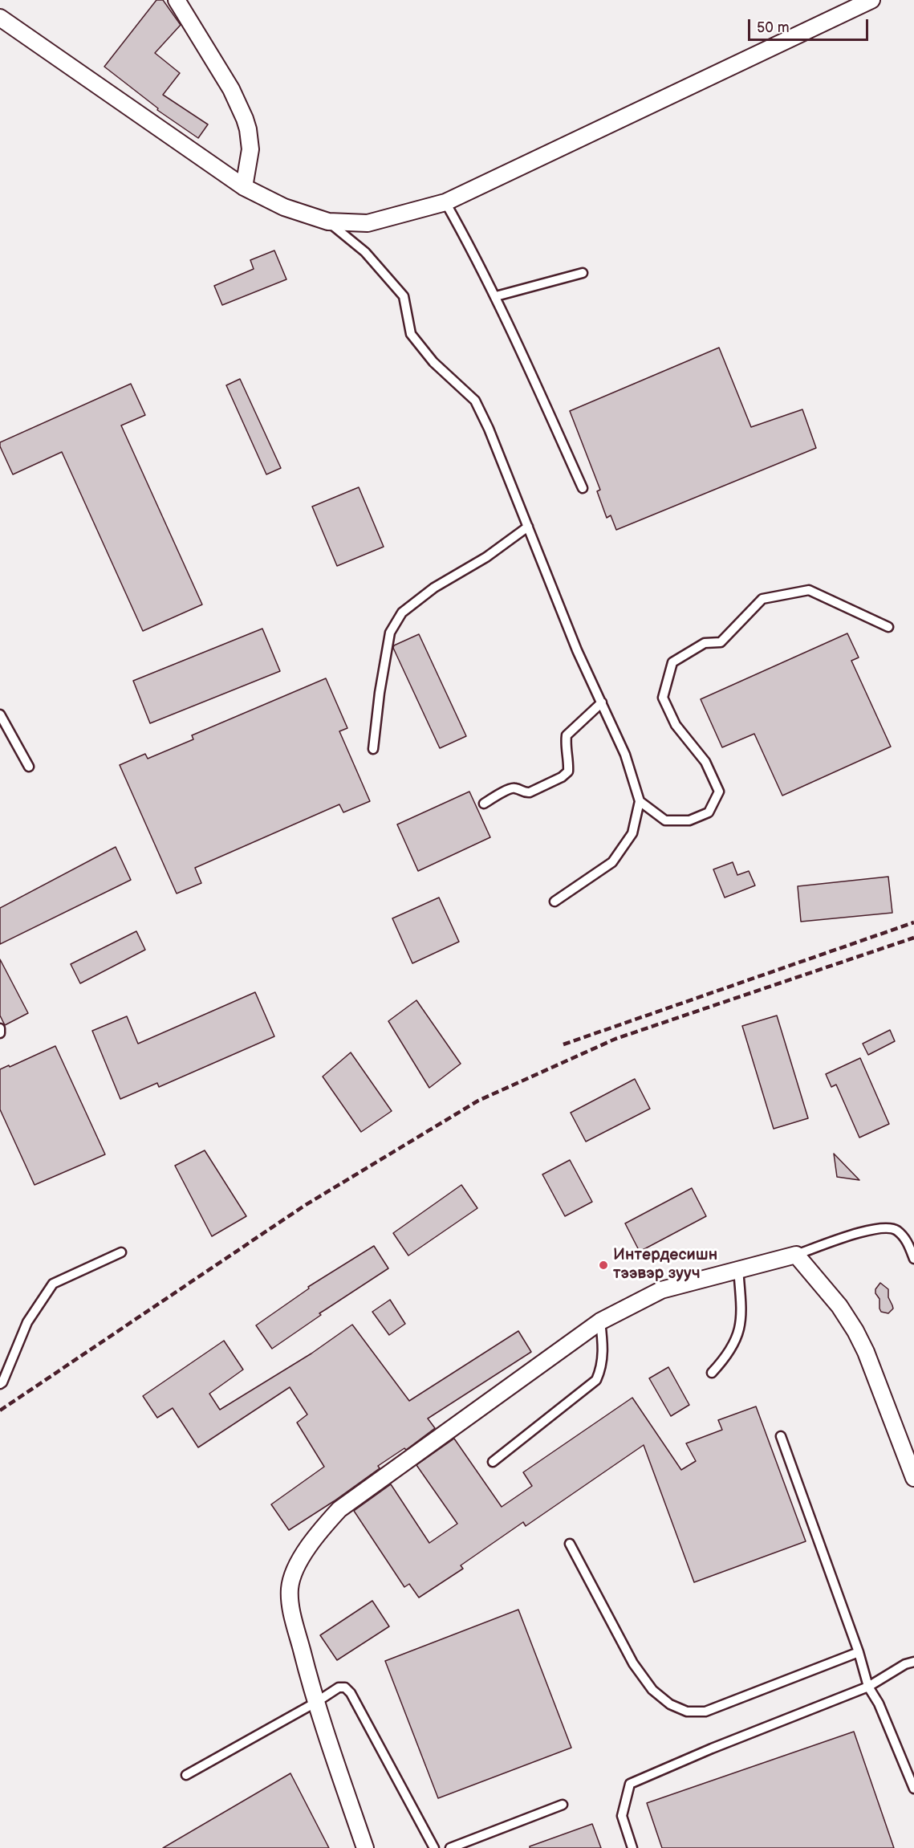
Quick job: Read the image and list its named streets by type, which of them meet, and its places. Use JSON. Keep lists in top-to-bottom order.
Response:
{
  "places": ["Интердесишн тээвэр зууч"],
  "scale_bar": "50 m"
}
